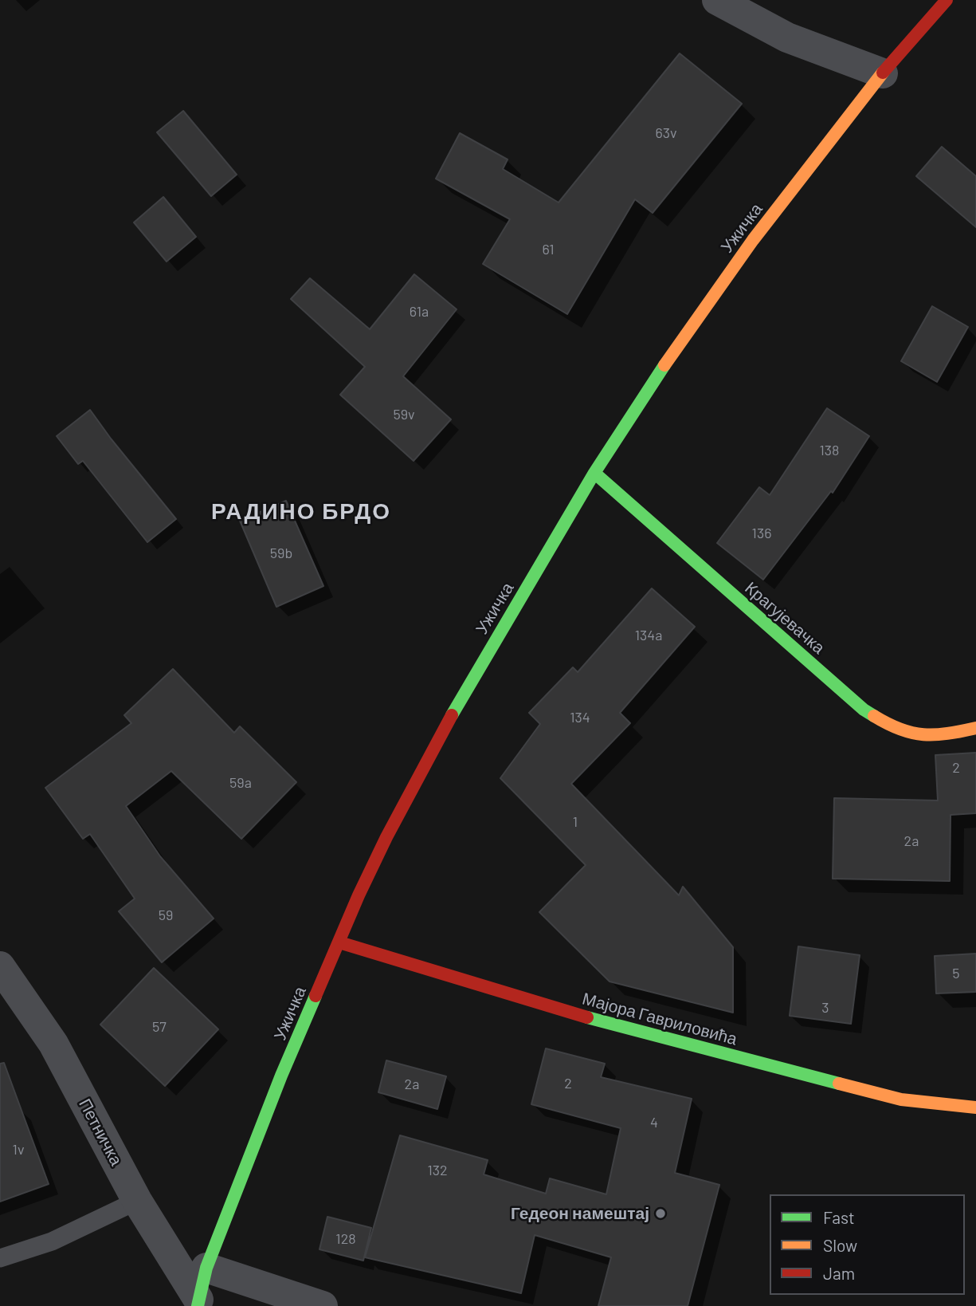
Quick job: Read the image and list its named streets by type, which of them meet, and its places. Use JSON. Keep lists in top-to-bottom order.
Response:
{
  "streets": {
    "main road": ["Ужичка", "Крагујевачка", "Мајора Гавриловића"],
    "street": ["Петничка"]
  },
  "crossings": [
    ["Ужичка", "Крагујевачка"],
    ["Ужичка", "Мајора Гавриловића"],
    ["Ужичка", "Петничка"]
  ],
  "districts": ["РАДИНО БРДО"],
  "places": ["Гедеон намештај"],
  "house_numbers": [
    "63v",
    "61",
    "61a",
    "59v",
    "138",
    "136",
    "59b",
    "134a",
    "134",
    "2",
    "59a",
    "1",
    "2a",
    "59",
    "5",
    "3",
    "57",
    "2",
    "2a",
    "4",
    "1v",
    "132",
    "128"
  ],
  "legend": ["Fast", "Slow", "Jam"]
}
